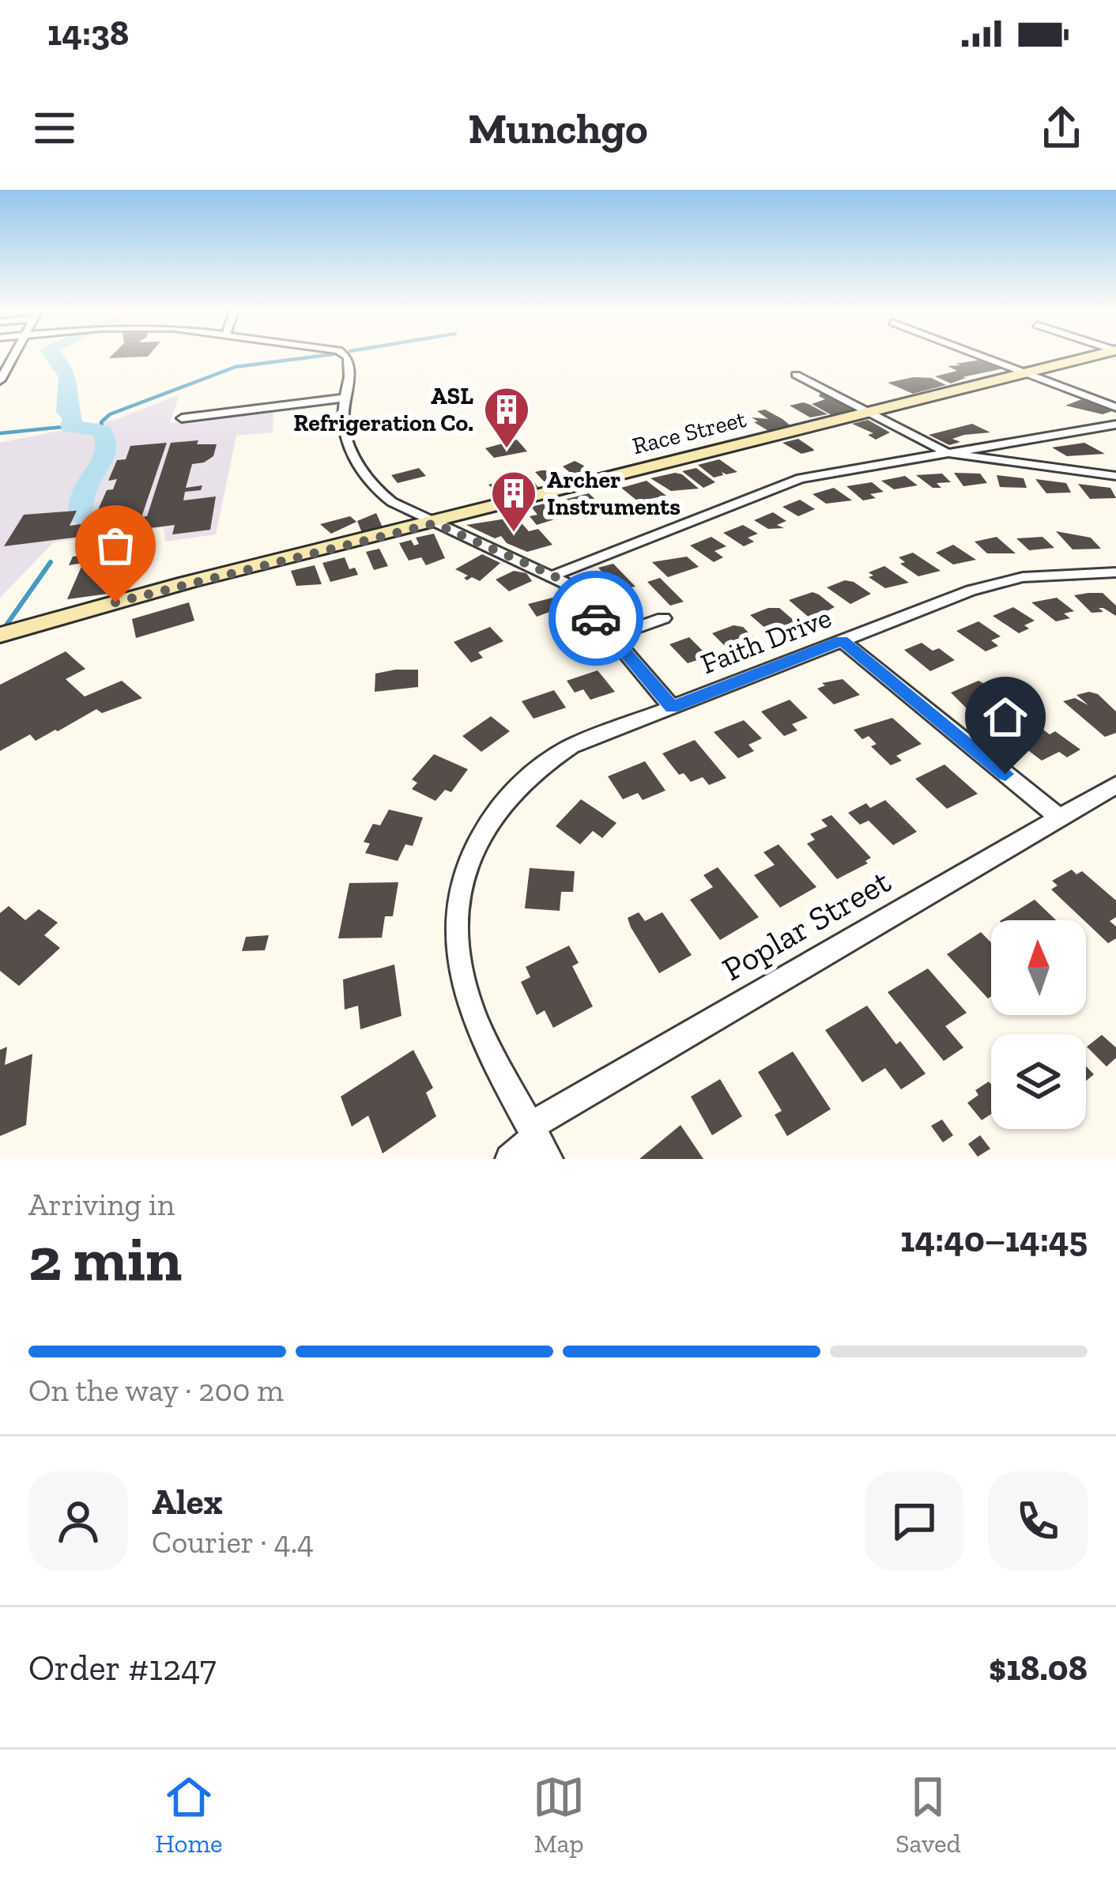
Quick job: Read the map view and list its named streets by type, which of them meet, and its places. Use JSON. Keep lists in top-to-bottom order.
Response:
{
  "streets": {
    "main road": ["Race Street"],
    "street": ["Faith Drive", "Poplar Street"]
  },
  "crossings": [
    ["Faith Drive", "Poplar Street"]
  ],
  "places": {
    "building": ["ASL Refrigeration Co.", "Archer Instruments"]
  },
  "north": "top",
  "page": {
    "status": "14:38",
    "header": "Munchgo",
    "heading": ["2 min", "Arriving in", "14:40–14:45"],
    "panel": [
      "Alex",
      "Courier · 4.4",
      "Order #1247",
      "$18.08"
    ],
    "bar": "On the way · 200 m",
    "tabs": ["Home", "Map", "Saved"]
  }
}
